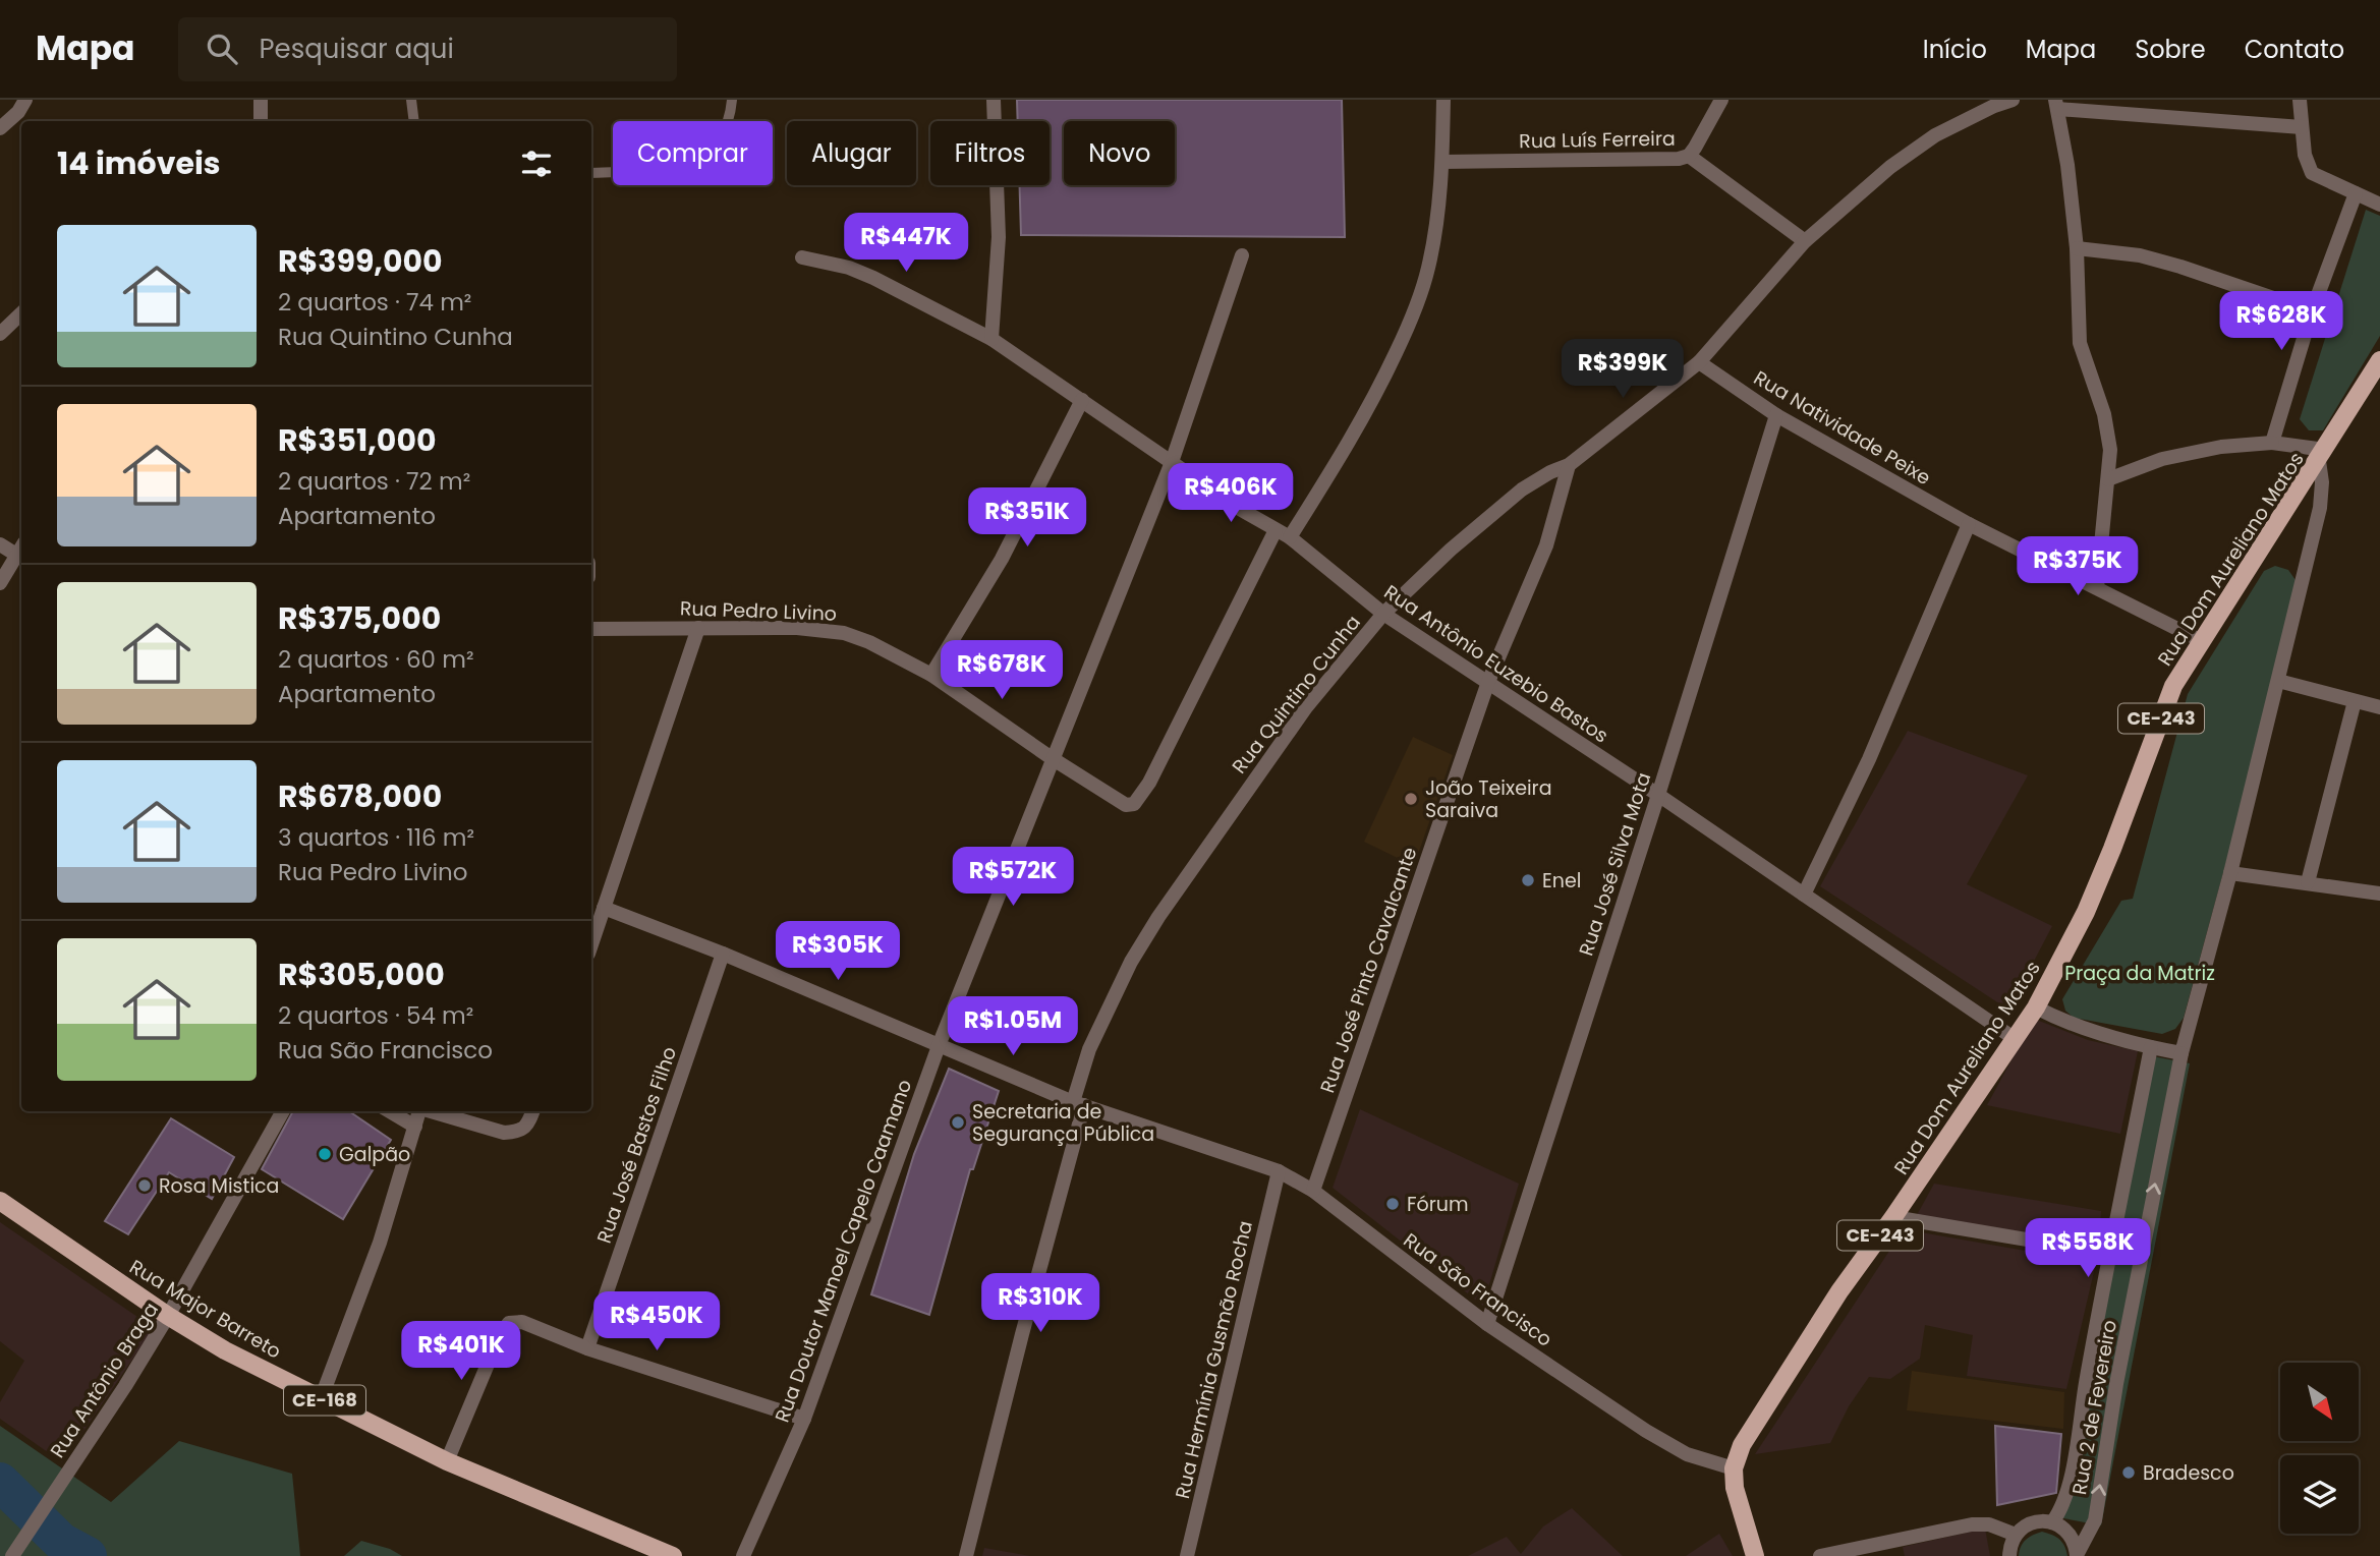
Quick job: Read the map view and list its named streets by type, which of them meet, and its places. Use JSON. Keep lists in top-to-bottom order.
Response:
{
  "streets": {
    "main road": [
      "Rua Dom Aureliano Matos",
      "CE-243",
      "Rua Major Barreto",
      "CE-168"
    ],
    "street": [
      "Rua Luís Ferreira",
      "Rua Natividade Peixe",
      "Rua Pedro Livino",
      "Rua Antônio Euzebio Bastos",
      "Rua Quintino Cunha",
      "Rua José Silva Mota",
      "Rua José Pinto Cavalcante",
      "Rua José Bastos Filho",
      "Rua Doutor Manoel Capelo Caamano",
      "Rua São Francisco",
      "Rua Hermínia Gusmão Rocha",
      "Rua Antônio Braga",
      "Rua 2 de Fevereiro"
    ]
  },
  "crossings": [
    ["Rua Natividade Peixe", "Rua Dom Aureliano Matos"],
    ["Rua Natividade Peixe", "Rua Quintino Cunha"],
    ["Rua Natividade Peixe", "Rua José Silva Mota"],
    ["Rua Dom Aureliano Matos", "Rua Antônio Euzebio Bastos"],
    ["Rua Dom Aureliano Matos", "CE-243"],
    ["Rua Dom Aureliano Matos", "Rua São Francisco"],
    ["Rua Dom Aureliano Matos", "Rua 2 de Fevereiro"],
    ["Rua Pedro Livino", "Rua Antônio Euzebio Bastos"],
    ["Rua Pedro Livino", "Rua Doutor Manoel Capelo Caamano"],
    ["Rua Antônio Euzebio Bastos", "Rua Quintino Cunha"],
    ["Rua Antônio Euzebio Bastos", "Rua José Silva Mota"],
    ["Rua Antônio Euzebio Bastos", "Rua José Pinto Cavalcante"],
    ["Rua Antônio Euzebio Bastos", "Rua Doutor Manoel Capelo Caamano"],
    ["Rua Quintino Cunha", "Rua José Pinto Cavalcante"],
    ["Rua Quintino Cunha", "Rua São Francisco"],
    ["CE-243", "Rua 2 de Fevereiro"],
    ["Rua José Silva Mota", "Rua São Francisco"],
    ["Rua José Pinto Cavalcante", "Rua São Francisco"],
    ["Rua José Bastos Filho", "Rua São Francisco"],
    ["Rua Doutor Manoel Capelo Caamano", "Rua São Francisco"],
    ["Rua São Francisco", "Rua Hermínia Gusmão Rocha"],
    ["Rua Major Barreto", "Rua Antônio Braga"]
  ],
  "parks": ["Praça da Matriz"],
  "places": [
    "João Teixeira Saraiva",
    "Enel",
    "Secretaria de Segurança Pública",
    "Galpão",
    "Rosa Mistica",
    "Fórum",
    "Bradesco"
  ],
  "north": "bottom right",
  "page": {
    "header": "Mapa",
    "search": "Pesquisar aqui",
    "nav": [
      "Início",
      "Mapa",
      "Sobre",
      "Contato"
    ],
    "chip": [
      "Comprar",
      "Alugar",
      "Filtros",
      "Novo"
    ],
    "heading": "14 imóveis",
    "list": [
      {
        "name": "R$399,000",
        "note": "2 quartos · 74 m² · Rua Quintino Cunha"
      },
      {
        "name": "R$351,000",
        "note": "2 quartos · 72 m² · Apartamento"
      },
      {
        "name": "R$375,000",
        "note": "2 quartos · 60 m² · Apartamento"
      },
      {
        "name": "R$678,000",
        "note": "3 quartos · 116 m² · Rua Pedro Livino"
      },
      {
        "name": "R$305,000",
        "note": "2 quartos · 54 m² · Rua São Francisco"
      }
    ],
    "price": [
      "R$447K",
      "R$628K",
      "R$399K",
      "R$406K",
      "R$351K",
      "R$375K",
      "R$678K",
      "R$572K",
      "R$305K",
      "R$1.05M",
      "R$558K",
      "R$310K",
      "R$450K",
      "R$401K"
    ]
  }
}
